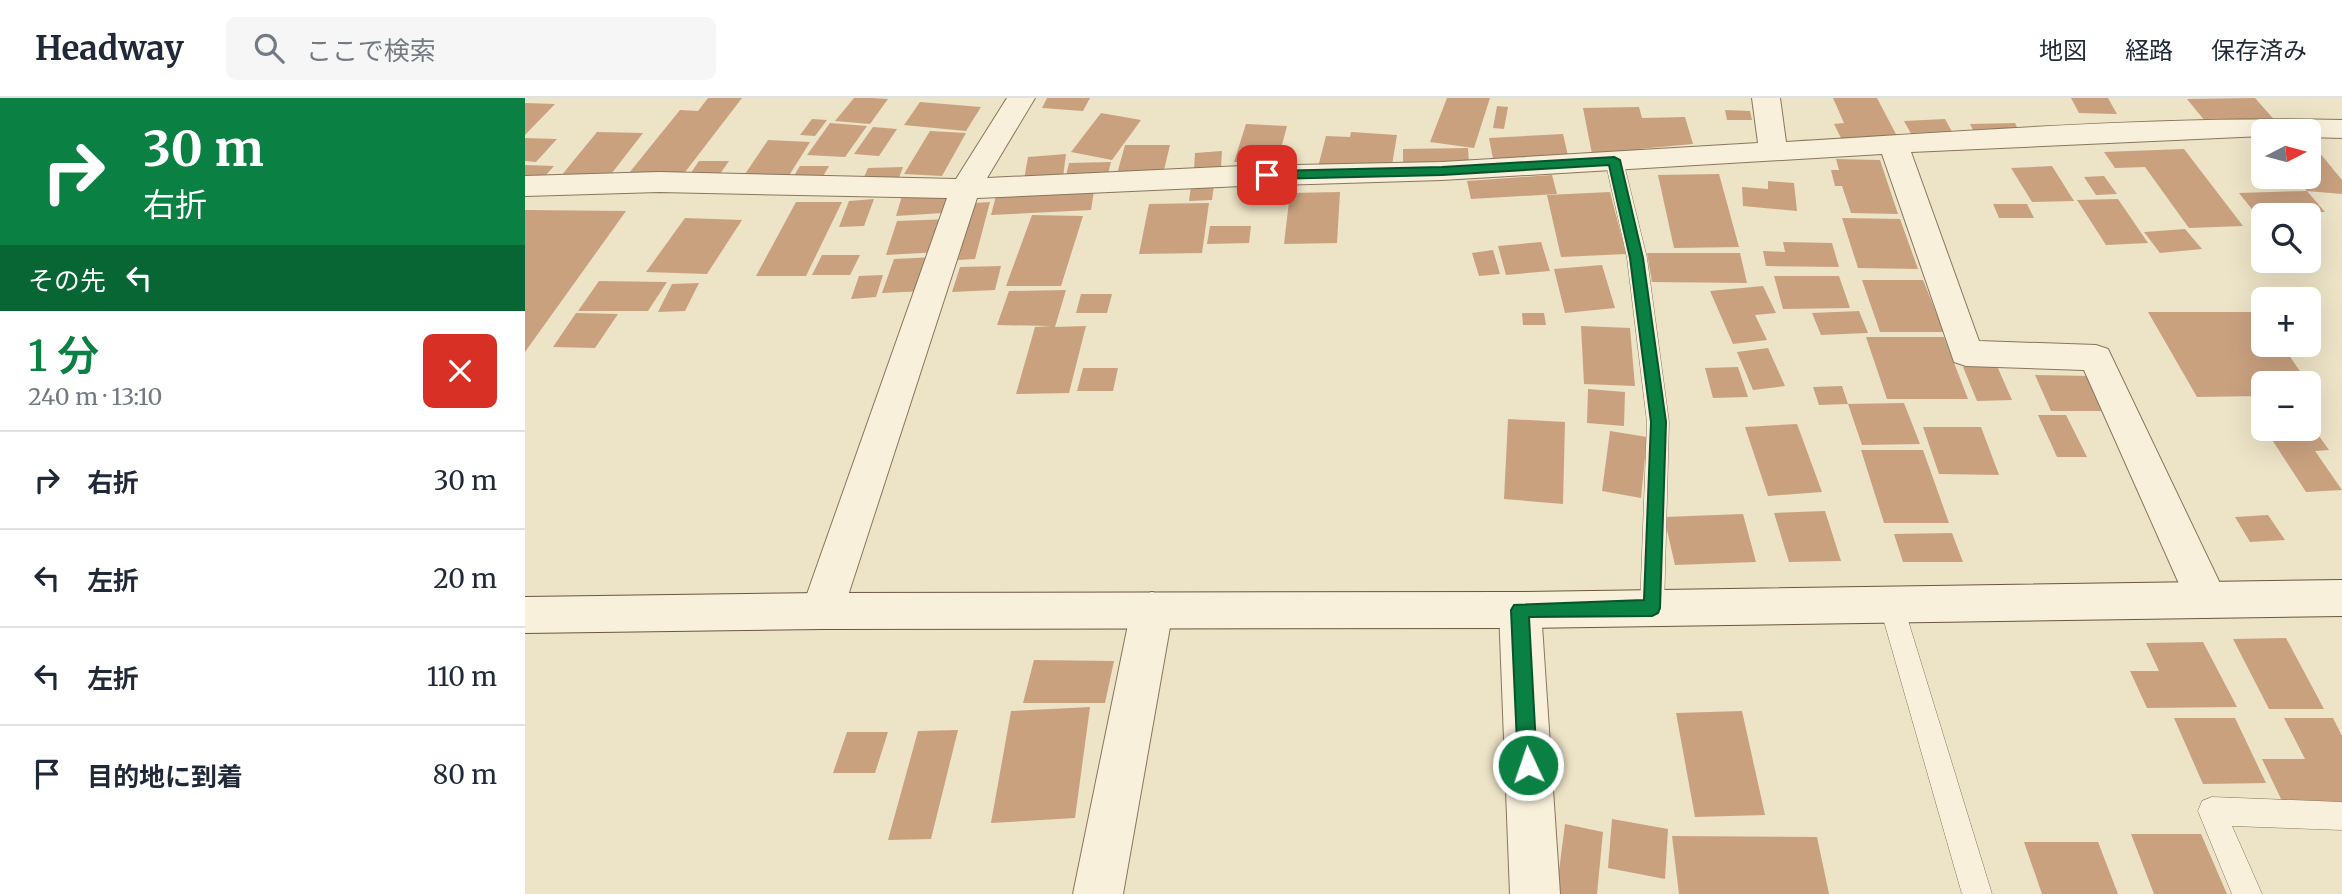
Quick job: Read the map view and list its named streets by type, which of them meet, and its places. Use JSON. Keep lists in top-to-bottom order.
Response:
{
  "north": "right",
  "page": {
    "header": "Headway",
    "search": "ここで検索",
    "nav": ["地図", "経路", "保存済み"],
    "turn": ["30 m", "右折"],
    "map_buttons": ["+", "−"],
    "then": "その先",
    "heading": ["1 分", "240 m · 13:10"],
    "list": [
      {
        "name": "右折",
        "value": "30 m"
      },
      {
        "name": "左折",
        "value": "20 m"
      },
      {
        "name": "左折",
        "value": "110 m"
      },
      {
        "name": "目的地に到着",
        "value": "80 m"
      }
    ]
  }
}
